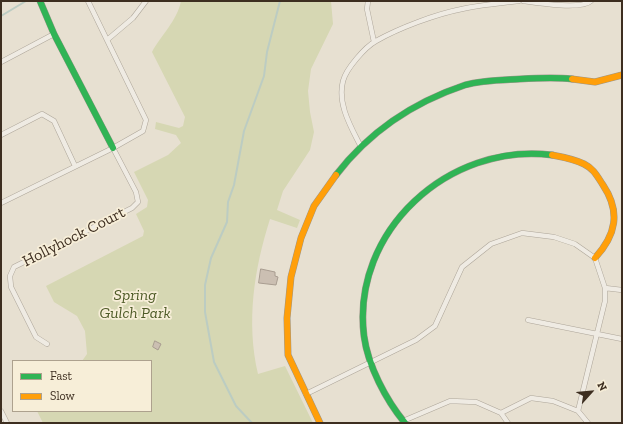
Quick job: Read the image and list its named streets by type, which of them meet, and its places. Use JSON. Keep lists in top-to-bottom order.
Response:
{
  "streets": {
    "street": ["Hollyhock Court"]
  },
  "parks": ["Spring Gulch Park"],
  "legend": ["Fast", "Slow"],
  "north": "top right"
}
